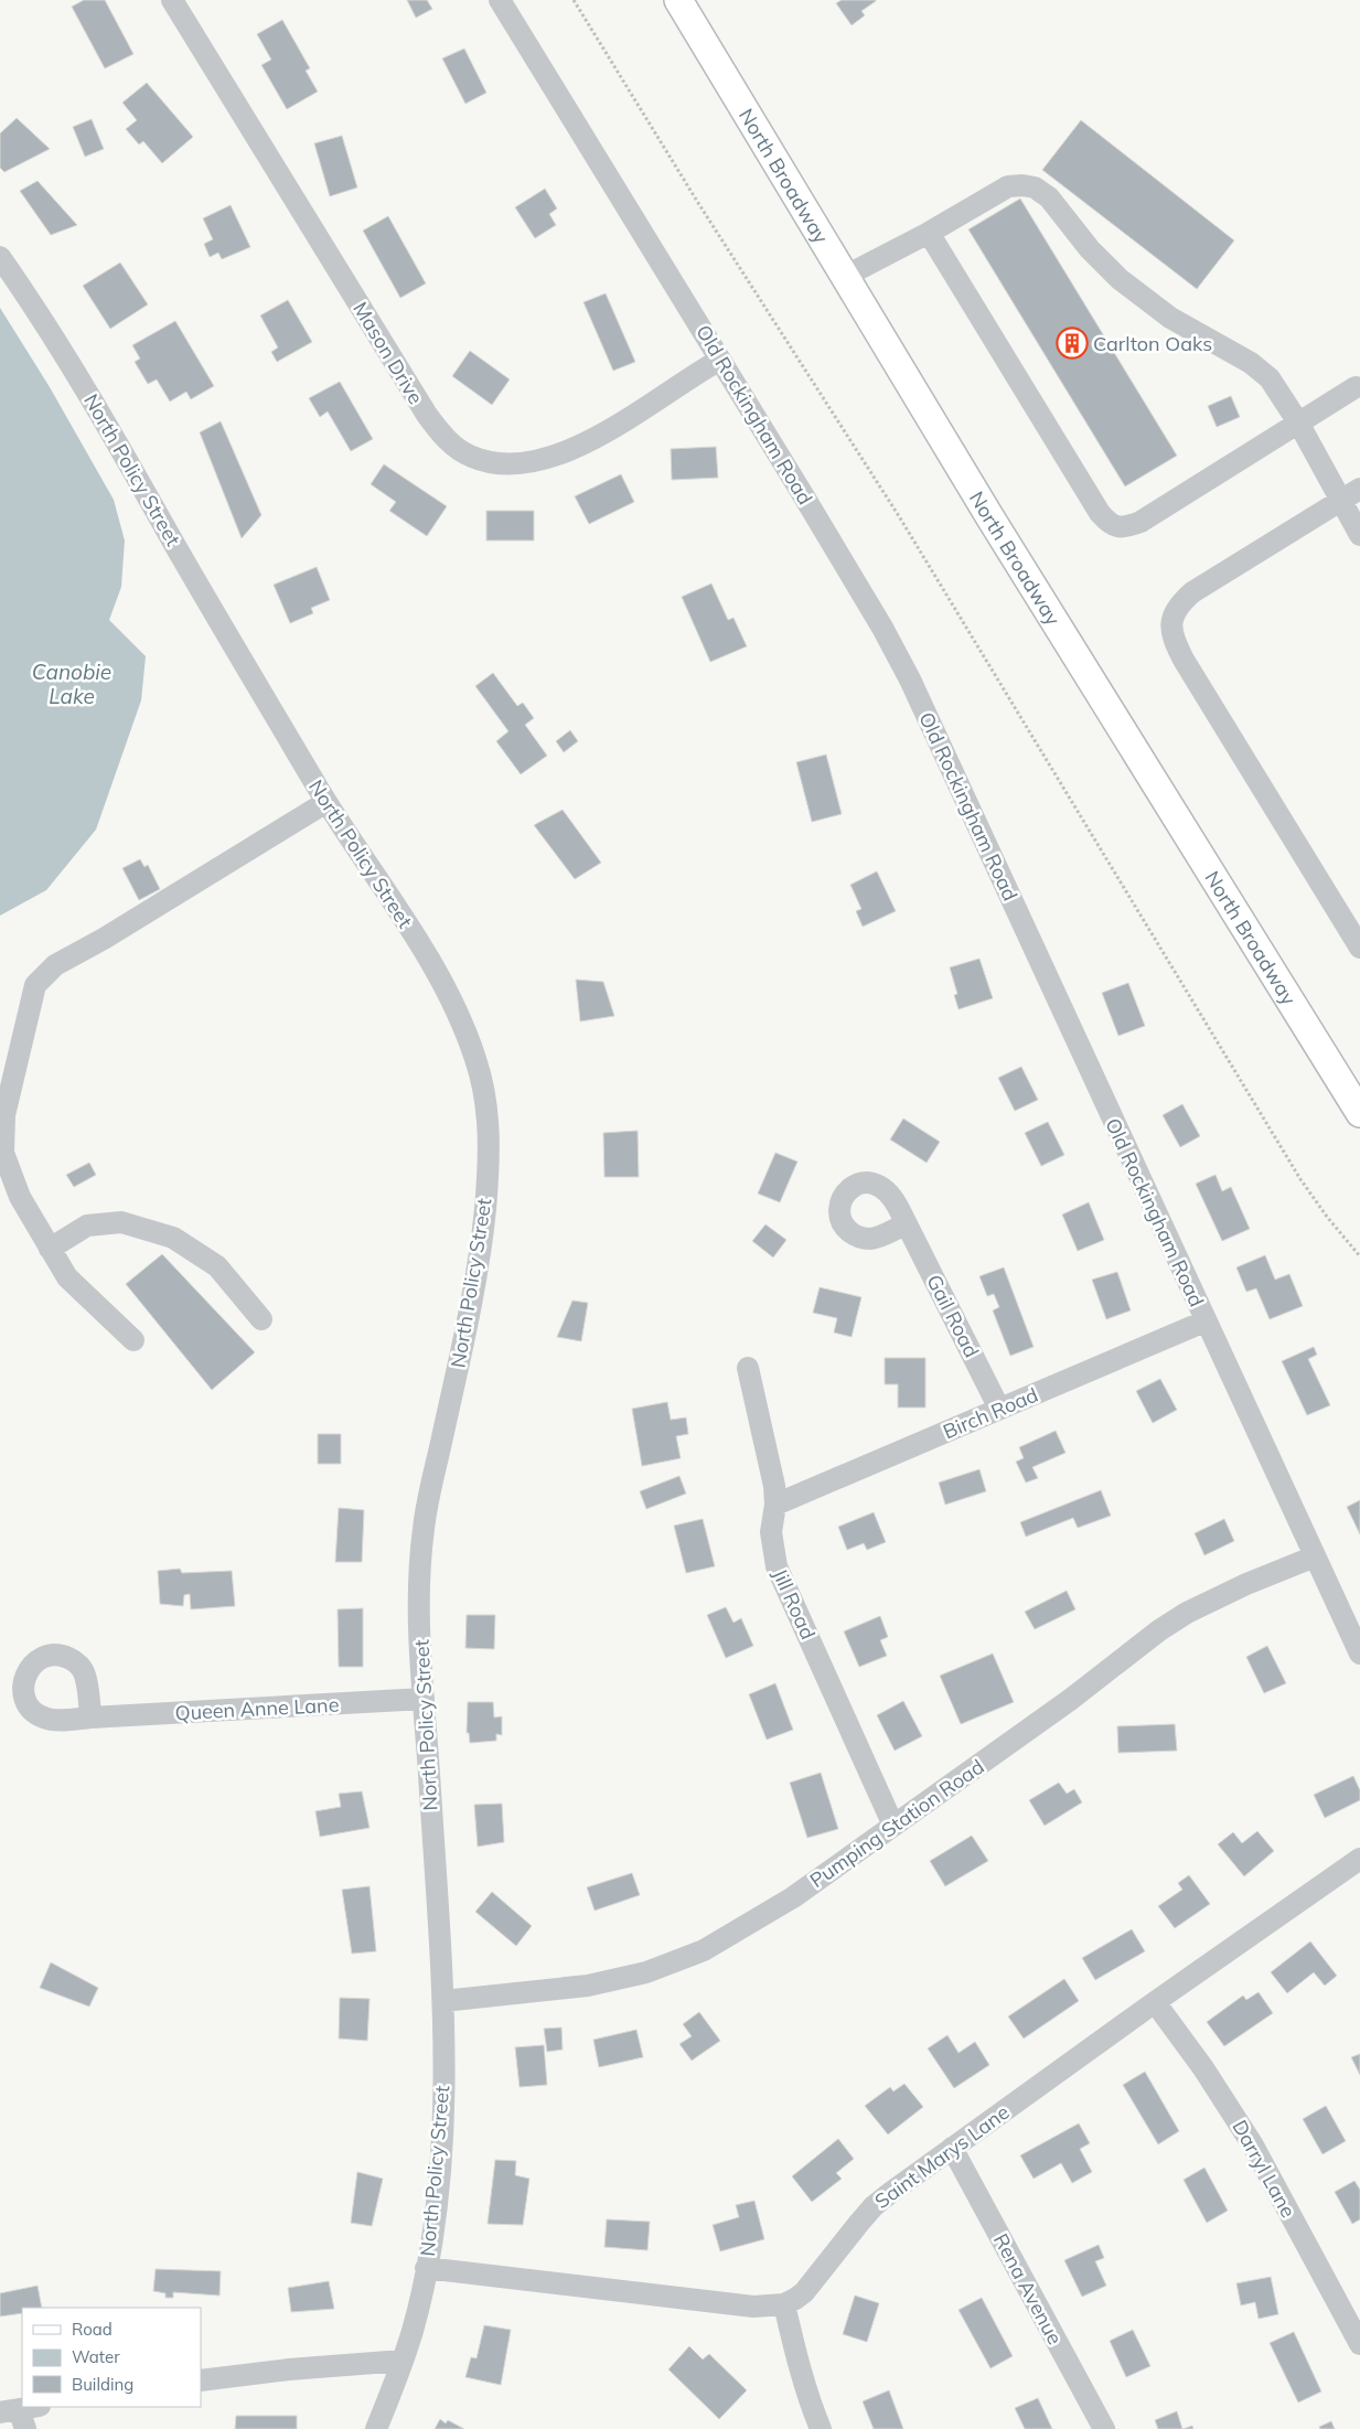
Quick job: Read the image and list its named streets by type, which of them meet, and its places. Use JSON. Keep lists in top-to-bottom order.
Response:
{
  "streets": {
    "main road": ["North Broadway"],
    "street": [
      "Mason Drive",
      "Old Rockingham Road",
      "North Policy Street",
      "Gail Road",
      "Birch Road",
      "Jill Road",
      "Queen Anne Lane",
      "Pumping Station Road",
      "Saint Marys Lane",
      "Darryl Lane",
      "Rena Avenue"
    ]
  },
  "crossings": [
    ["Mason Drive", "Old Rockingham Road"],
    ["Old Rockingham Road", "Birch Road"],
    ["Old Rockingham Road", "Pumping Station Road"],
    ["North Policy Street", "Queen Anne Lane"],
    ["North Policy Street", "Pumping Station Road"],
    ["Gail Road", "Birch Road"],
    ["Birch Road", "Jill Road"],
    ["Jill Road", "Pumping Station Road"],
    ["Saint Marys Lane", "Darryl Lane"],
    ["Saint Marys Lane", "Rena Avenue"]
  ],
  "water": ["Canobie Lake"],
  "places": {
    "building": ["Carlton Oaks"]
  },
  "legend": ["Road", "Water", "Building"]
}
